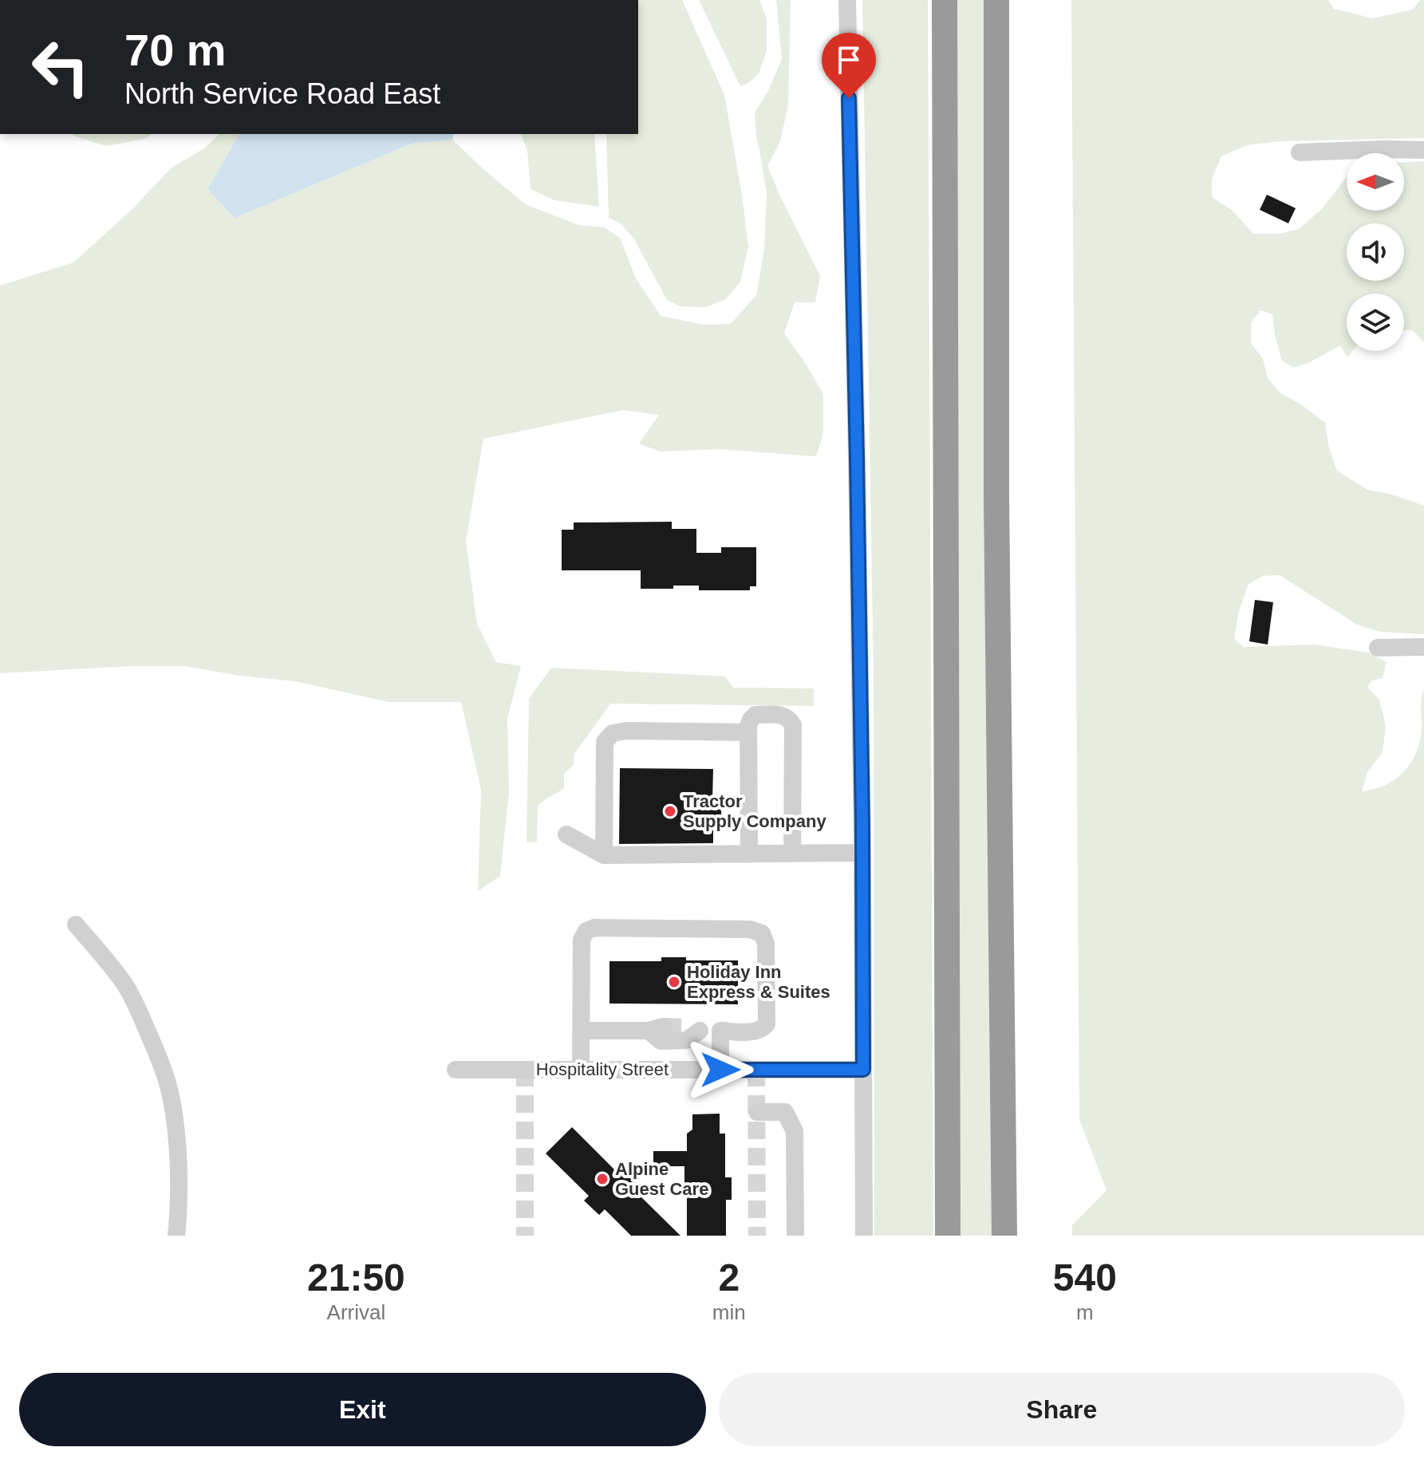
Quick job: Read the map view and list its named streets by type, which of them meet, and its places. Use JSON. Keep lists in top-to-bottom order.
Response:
{
  "streets": {
    "street": ["Hospitality Street"]
  },
  "places": ["Tractor Supply Company", "Holiday Inn Express & Suites", "Alpine Guest Care"],
  "north": "left",
  "page": {
    "turn": ["70 m", "North Service Road East"],
    "eta": [
      "21:50",
      "Arrival",
      "2",
      "min",
      "540",
      "m"
    ],
    "buttons": ["Exit", "Share"]
  }
}
